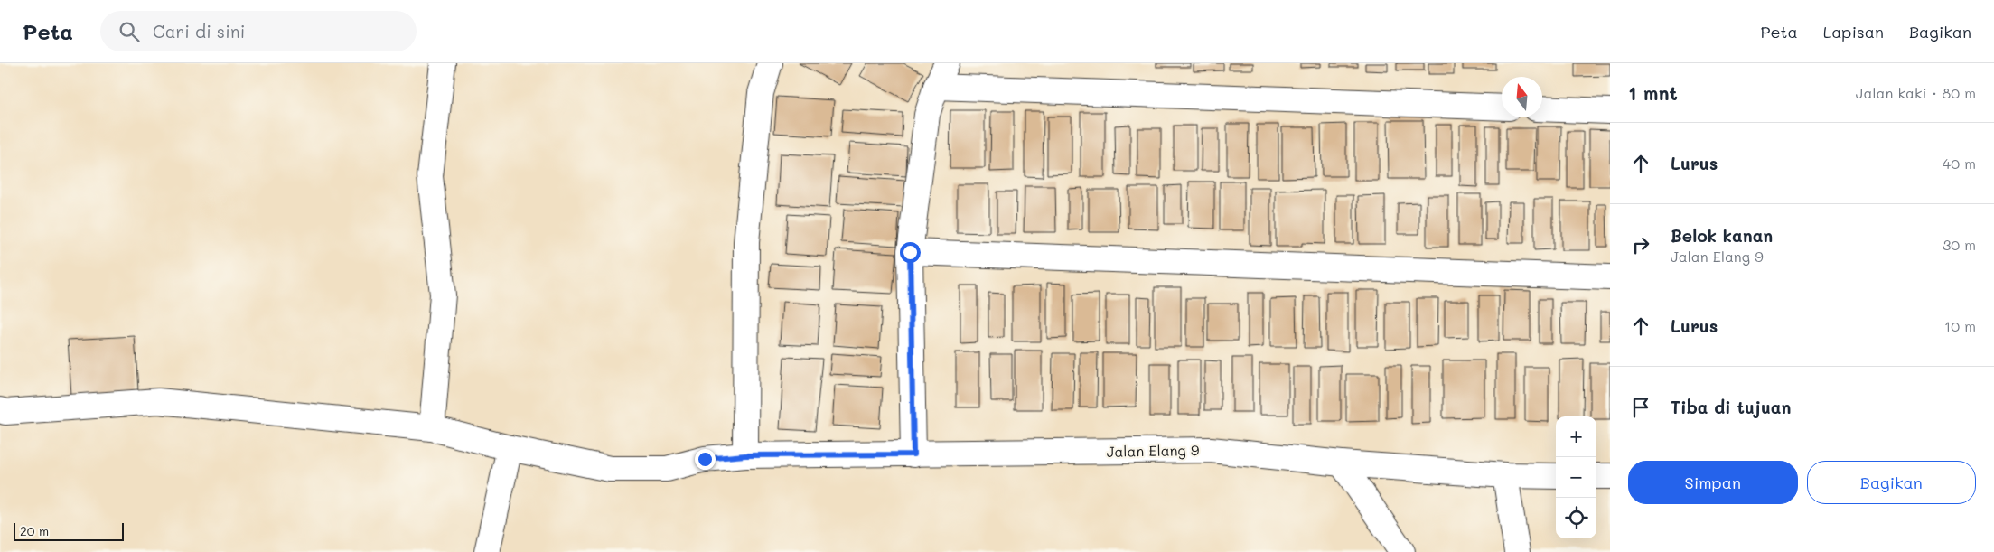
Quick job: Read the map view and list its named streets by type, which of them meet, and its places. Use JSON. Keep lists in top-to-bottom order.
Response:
{
  "streets": {
    "street": ["Jalan Elang 9"]
  },
  "scale_bar": "20 m",
  "north": "top",
  "page": {
    "header": "Peta",
    "search": "Cari di sini",
    "nav": ["Peta", "Lapisan", "Bagikan"],
    "heading": ["1 mnt", "Jalan kaki · 80 m"],
    "list": [
      ["Lurus", "40 m"],
      ["Belok kanan", "Jalan Elang 9", "30 m"],
      ["Lurus", "10 m"],
      "Tiba di tujuan"
    ],
    "map_buttons": ["+", "−"],
    "buttons": ["Simpan", "Bagikan"],
    "scale": "20 m"
  }
}
